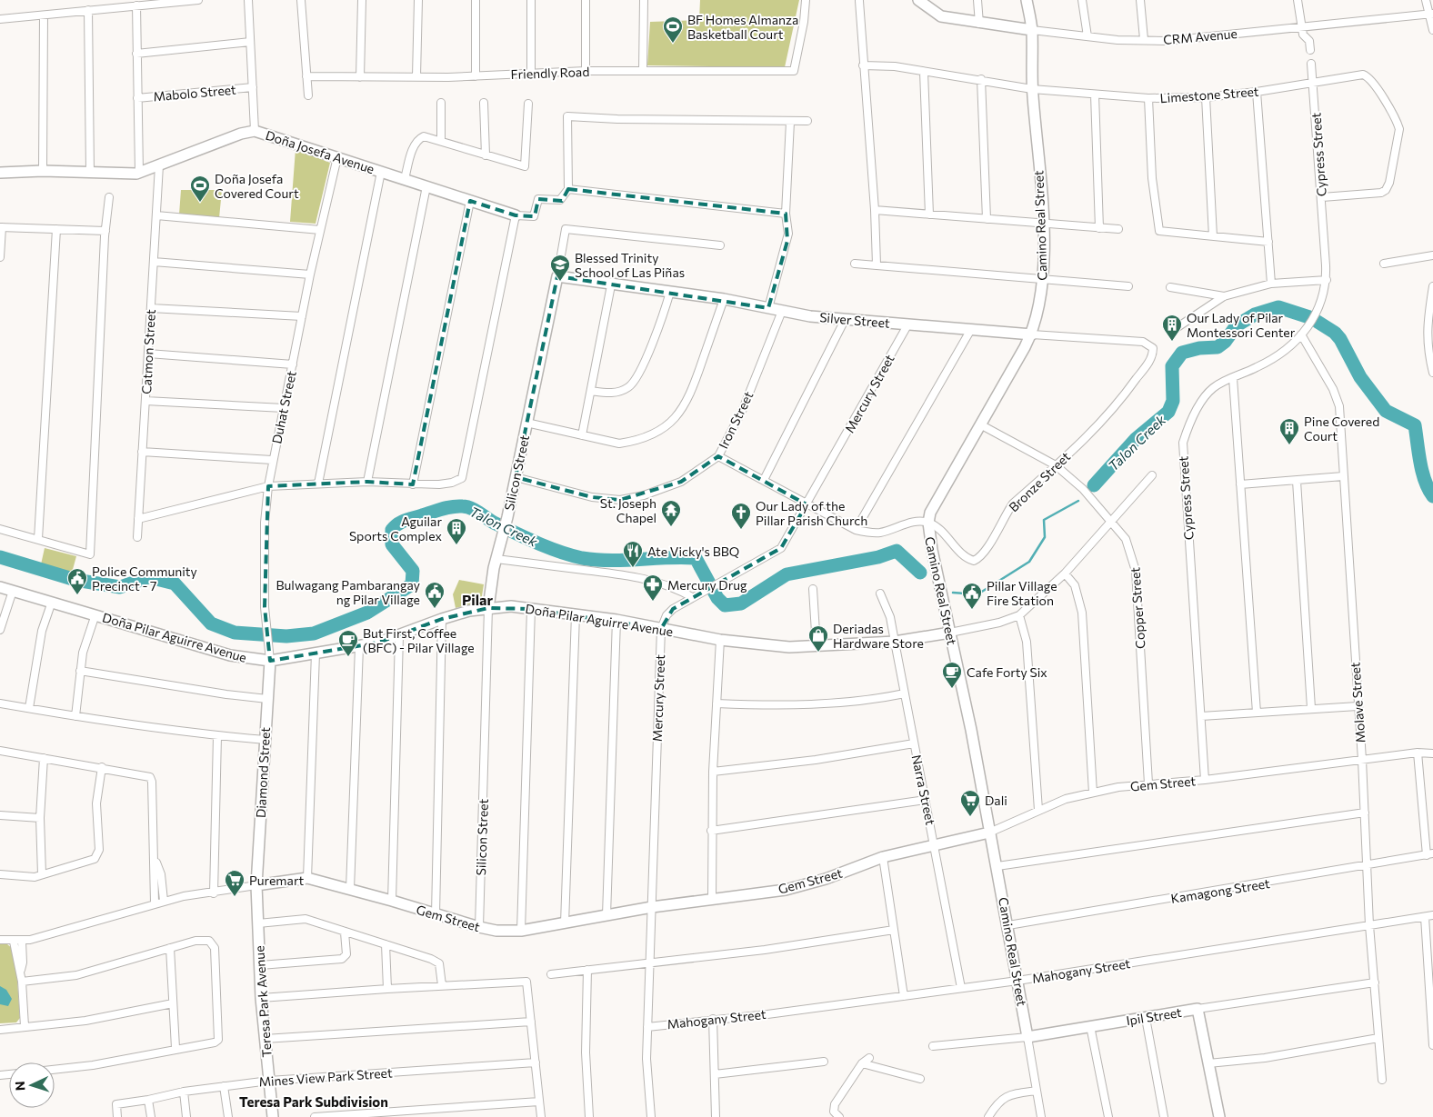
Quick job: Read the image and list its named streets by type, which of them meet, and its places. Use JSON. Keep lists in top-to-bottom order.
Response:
{
  "streets": {
    "street": [
      "CRM Avenue",
      "Friendly Road",
      "Mabolo Street",
      "Limestone Street",
      "Doña Josefa Avenue",
      "Cypress Street",
      "Camino Real Street",
      "Silver Street",
      "Catmon Street",
      "Mercury Street",
      "Duhat Street",
      "Iron Street",
      "Silicon Street",
      "Bronze Street",
      "Copper Street",
      "Doña Pilar Aguirre Avenue",
      "Molave Street",
      "Diamond Street",
      "Gem Street",
      "Narra Street",
      "Kamagong Street",
      "Mahogany Street",
      "Teresa Park Avenue",
      "Ipil Street",
      "Mines View Park Street"
    ]
  },
  "crossings": [
    ["CRM Avenue", "Camino Real Street"],
    ["Limestone Street", "Cypress Street"],
    ["Limestone Street", "Camino Real Street"],
    ["Doña Josefa Avenue", "Catmon Street"],
    ["Doña Josefa Avenue", "Duhat Street"],
    ["Cypress Street", "Molave Street"],
    ["Cypress Street", "Gem Street"],
    ["Camino Real Street", "Silver Street"],
    ["Camino Real Street", "Bronze Street"],
    ["Camino Real Street", "Copper Street"],
    ["Camino Real Street", "Doña Pilar Aguirre Avenue"],
    ["Camino Real Street", "Gem Street"],
    ["Camino Real Street", "Kamagong Street"],
    ["Camino Real Street", "Mahogany Street"],
    ["Camino Real Street", "Ipil Street"],
    ["Silver Street", "Mercury Street"],
    ["Silver Street", "Iron Street"],
    ["Silver Street", "Silicon Street"],
    ["Silver Street", "Bronze Street"],
    ["Mercury Street", "Doña Pilar Aguirre Avenue"],
    ["Mercury Street", "Gem Street"],
    ["Mercury Street", "Mahogany Street"],
    ["Duhat Street", "Doña Pilar Aguirre Avenue"],
    ["Duhat Street", "Diamond Street"],
    ["Iron Street", "Silicon Street"],
    ["Silicon Street", "Doña Pilar Aguirre Avenue"],
    ["Silicon Street", "Gem Street"],
    ["Bronze Street", "Copper Street"],
    ["Copper Street", "Doña Pilar Aguirre Avenue"],
    ["Copper Street", "Gem Street"],
    ["Doña Pilar Aguirre Avenue", "Diamond Street"],
    ["Doña Pilar Aguirre Avenue", "Narra Street"],
    ["Molave Street", "Gem Street"],
    ["Molave Street", "Kamagong Street"],
    ["Molave Street", "Mahogany Street"],
    ["Molave Street", "Ipil Street"],
    ["Diamond Street", "Gem Street"],
    ["Diamond Street", "Teresa Park Avenue"],
    ["Gem Street", "Narra Street"],
    ["Gem Street", "Teresa Park Avenue"],
    ["Narra Street", "Mahogany Street"],
    ["Teresa Park Avenue", "Mines View Park Street"]
  ],
  "districts": ["Pilar", "Teresa Park Subdivision"],
  "water": ["Talon Creek"],
  "places": {
    "sports": ["BF Homes Almanza Basketball Court", "Doña Josefa Covered Court"],
    "school or university": ["Blessed Trinity School of Las Piñas"],
    "building": ["Our Lady of Pilar Montessori Center", "Pine Covered Court", "Aguilar Sports Complex"],
    "temple": ["St. Joseph Chapel"],
    "church": ["Our Lady of the Pillar Parish Church"],
    "restaurant": ["Ate Vicky's BBQ"],
    "public building": ["Police Community Precinct - 7", "Bulwagang Pambarangay ng Pilar Village", "Pillar Village Fire Station"],
    "pharmacy": ["Mercury Drug"],
    "shop": ["Deriadas Hardware Store"],
    "cafe": ["But First, Coffee (BFC) - Pilar Village", "Cafe Forty Six"],
    "supermarket": ["Dali", "Puremart"]
  },
  "north": "left"
}
